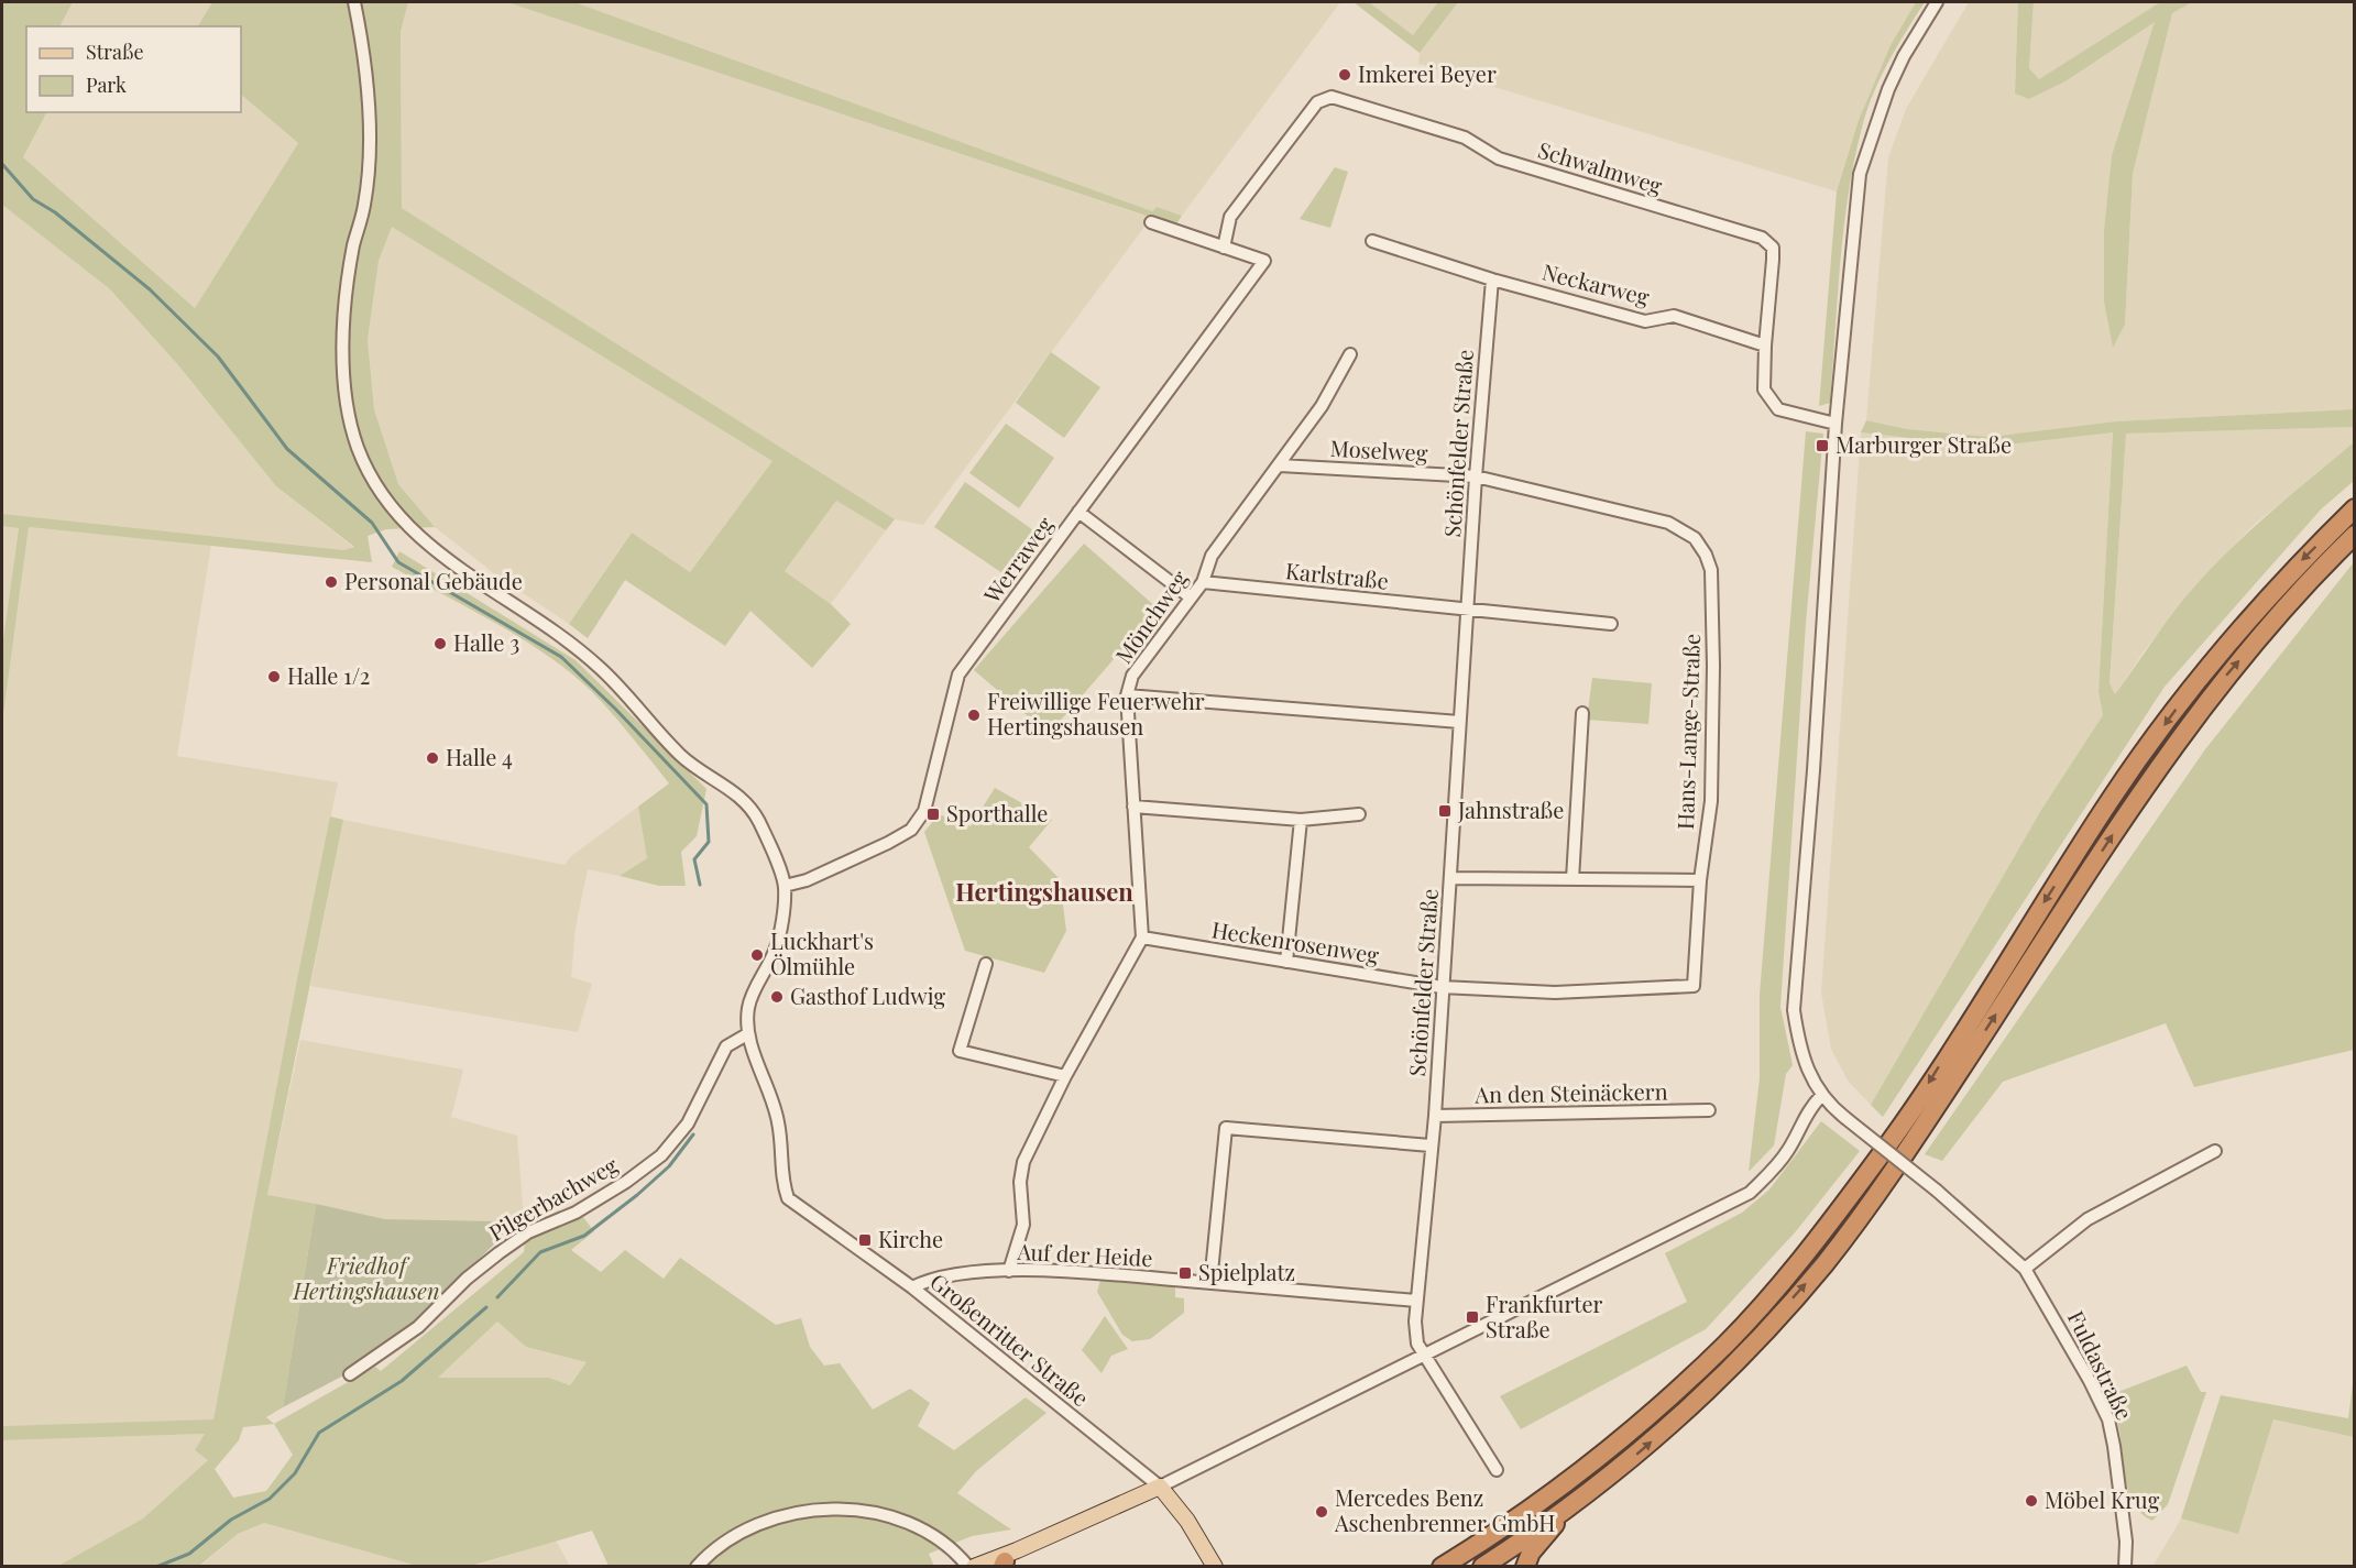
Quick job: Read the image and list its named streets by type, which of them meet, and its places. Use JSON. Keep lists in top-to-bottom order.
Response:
{
  "streets": {
    "street": [
      "Schwalmweg",
      "Neckarweg",
      "Schönfelder Straße",
      "Moselweg",
      "Werraweg",
      "Karlstraße",
      "Mönchweg",
      "Hans-Lange-Straße",
      "Heckenrosenweg",
      "An den Steinäckern",
      "Pilgerbachweg",
      "Auf der Heide",
      "Großenritter Straße",
      "Fuldastraße"
    ]
  },
  "crossings": [
    ["Schwalmweg", "Neckarweg"],
    ["Schwalmweg", "Werraweg"],
    ["Neckarweg", "Schönfelder Straße"],
    ["Schönfelder Straße", "Moselweg"],
    ["Schönfelder Straße", "Karlstraße"],
    ["Schönfelder Straße", "Hans-Lange-Straße"],
    ["Schönfelder Straße", "Heckenrosenweg"],
    ["Schönfelder Straße", "An den Steinäckern"],
    ["Schönfelder Straße", "Auf der Heide"],
    ["Moselweg", "Mönchweg"],
    ["Moselweg", "Hans-Lange-Straße"],
    ["Werraweg", "Großenritter Straße"],
    ["Karlstraße", "Mönchweg"],
    ["Mönchweg", "Heckenrosenweg"],
    ["Hans-Lange-Straße", "Heckenrosenweg"],
    ["Pilgerbachweg", "Großenritter Straße"],
    ["Auf der Heide", "Großenritter Straße"]
  ],
  "districts": ["Hertingshausen"],
  "parks": ["Friedhof Hertingshausen"],
  "places": {
    "other": [
      "Imkerei Beyer",
      "Personal Gebäude",
      "Halle 3",
      "Halle 1/2",
      "Freiwillige Feuerwehr Hertingshausen",
      "Halle 4",
      "Luckhart's Ölmühle",
      "Gasthof Ludwig",
      "Möbel Krug",
      "Mercedes Benz Aschenbrenner GmbH"
    ],
    "transit": [
      "Marburger Straße",
      "Jahnstraße",
      "Sporthalle",
      "Kirche",
      "Spielplatz",
      "Frankfurter Straße"
    ]
  },
  "legend": ["Straße", "Park"]
}
